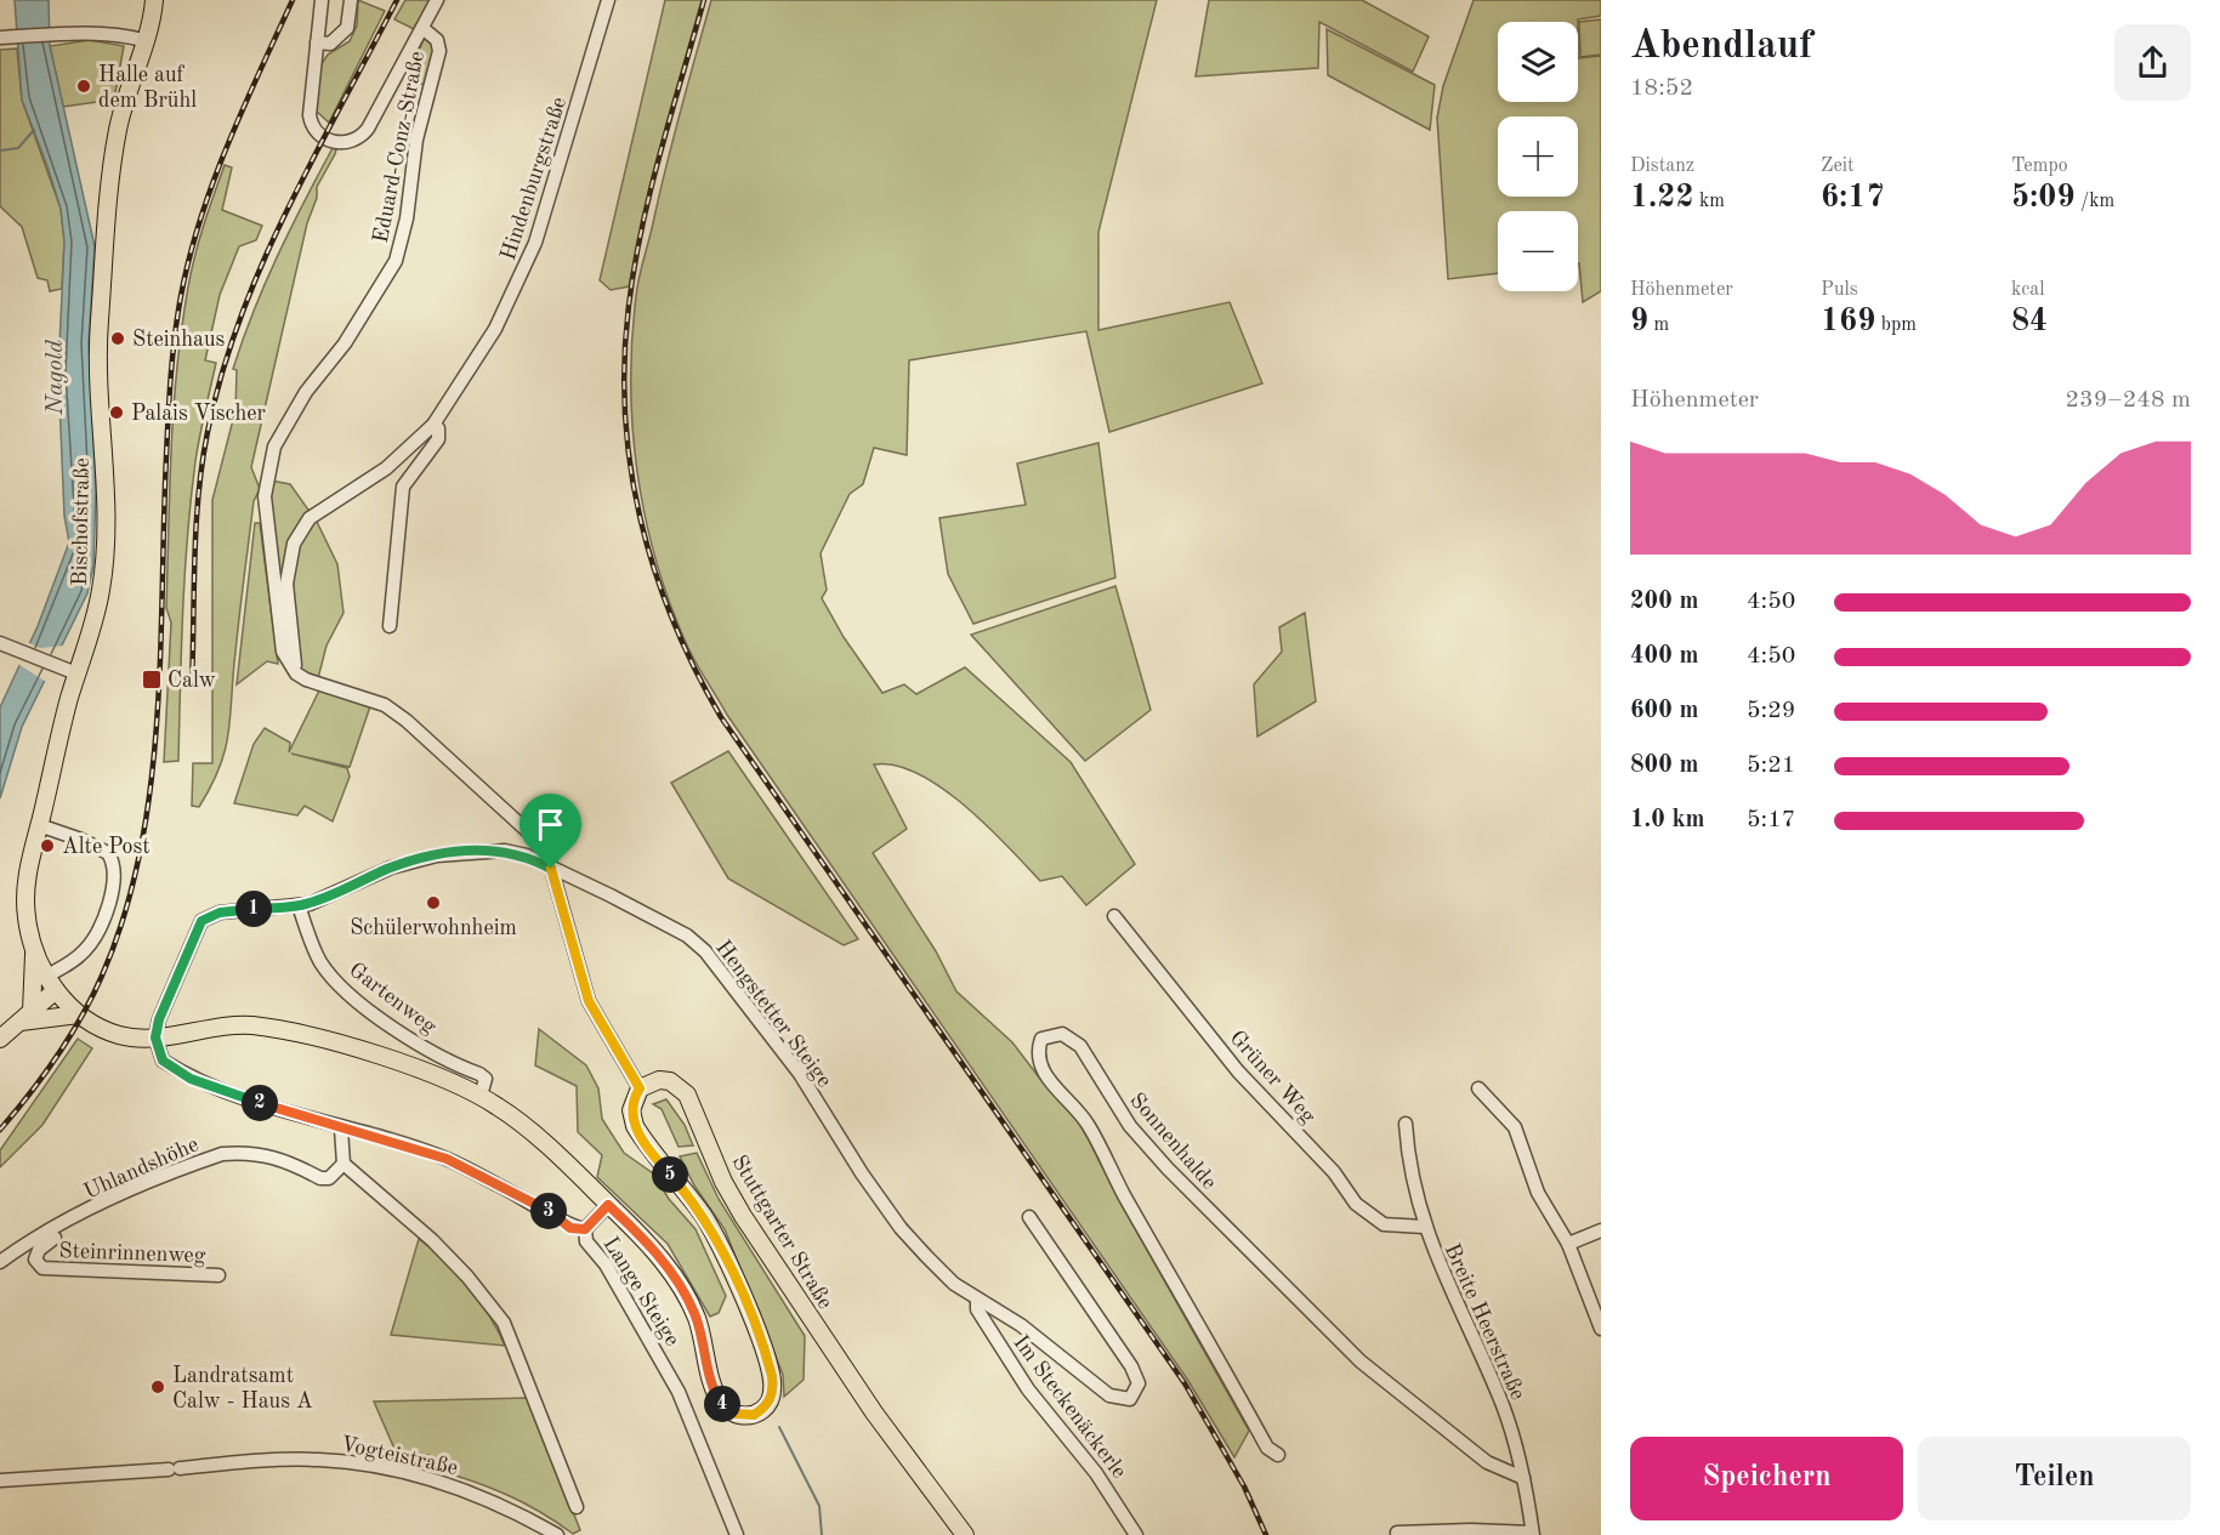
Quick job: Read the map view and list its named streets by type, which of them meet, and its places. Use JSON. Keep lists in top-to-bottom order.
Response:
{
  "streets": {
    "main road": ["Bischofstraße", "Stuttgarter Straße"],
    "street": [
      "Eduard-Conz-Straße",
      "Hindenburgstraße",
      "Gartenweg",
      "Hengstetter Steige",
      "Grüner Weg",
      "Sonnenhalde",
      "Uhlandshöhe",
      "Steinrinnenweg",
      "Lange Steige",
      "Breite Heerstraße",
      "Im Steckenäckerle",
      "Vogteistraße"
    ]
  },
  "crossings": [
    ["Eduard-Conz-Straße", "Hindenburgstraße"],
    ["Gartenweg", "Hengstetter Steige"],
    ["Hengstetter Steige", "Lange Steige"],
    ["Hengstetter Steige", "Im Steckenäckerle"],
    ["Grüner Weg", "Breite Heerstraße"],
    ["Sonnenhalde", "Breite Heerstraße"],
    ["Uhlandshöhe", "Steinrinnenweg"]
  ],
  "water": ["Nagold"],
  "places": {
    "other": [
      "Halle auf dem Brühl",
      "Steinhaus",
      "Palais Vischer",
      "Alte Post",
      "Schülerwohnheim",
      "Landratsamt Calw - Haus A"
    ],
    "transit": ["Calw"]
  },
  "page": {
    "heading": ["Abendlauf", "18:52"],
    "map_buttons": ["+", "−"],
    "stats": [
      ["Distanz", "1.22 km"],
      ["Zeit", "6:17"],
      ["Tempo", "5:09 /km"],
      ["Höhenmeter", "9 m"],
      ["Puls", "169 bpm"],
      ["kcal", "84"]
    ],
    "chart": ["Höhenmeter", "239–248 m"],
    "list": [
      {
        "name": "200 m",
        "note": "4:50"
      },
      {
        "name": "400 m",
        "note": "4:50"
      },
      {
        "name": "600 m",
        "note": "5:29"
      },
      {
        "name": "800 m",
        "note": "5:21"
      },
      {
        "name": "1.0 km",
        "note": "5:17"
      }
    ],
    "pins": [
      "1",
      "2",
      "5",
      "3",
      "4"
    ],
    "buttons": ["Speichern", "Teilen"]
  }
}
